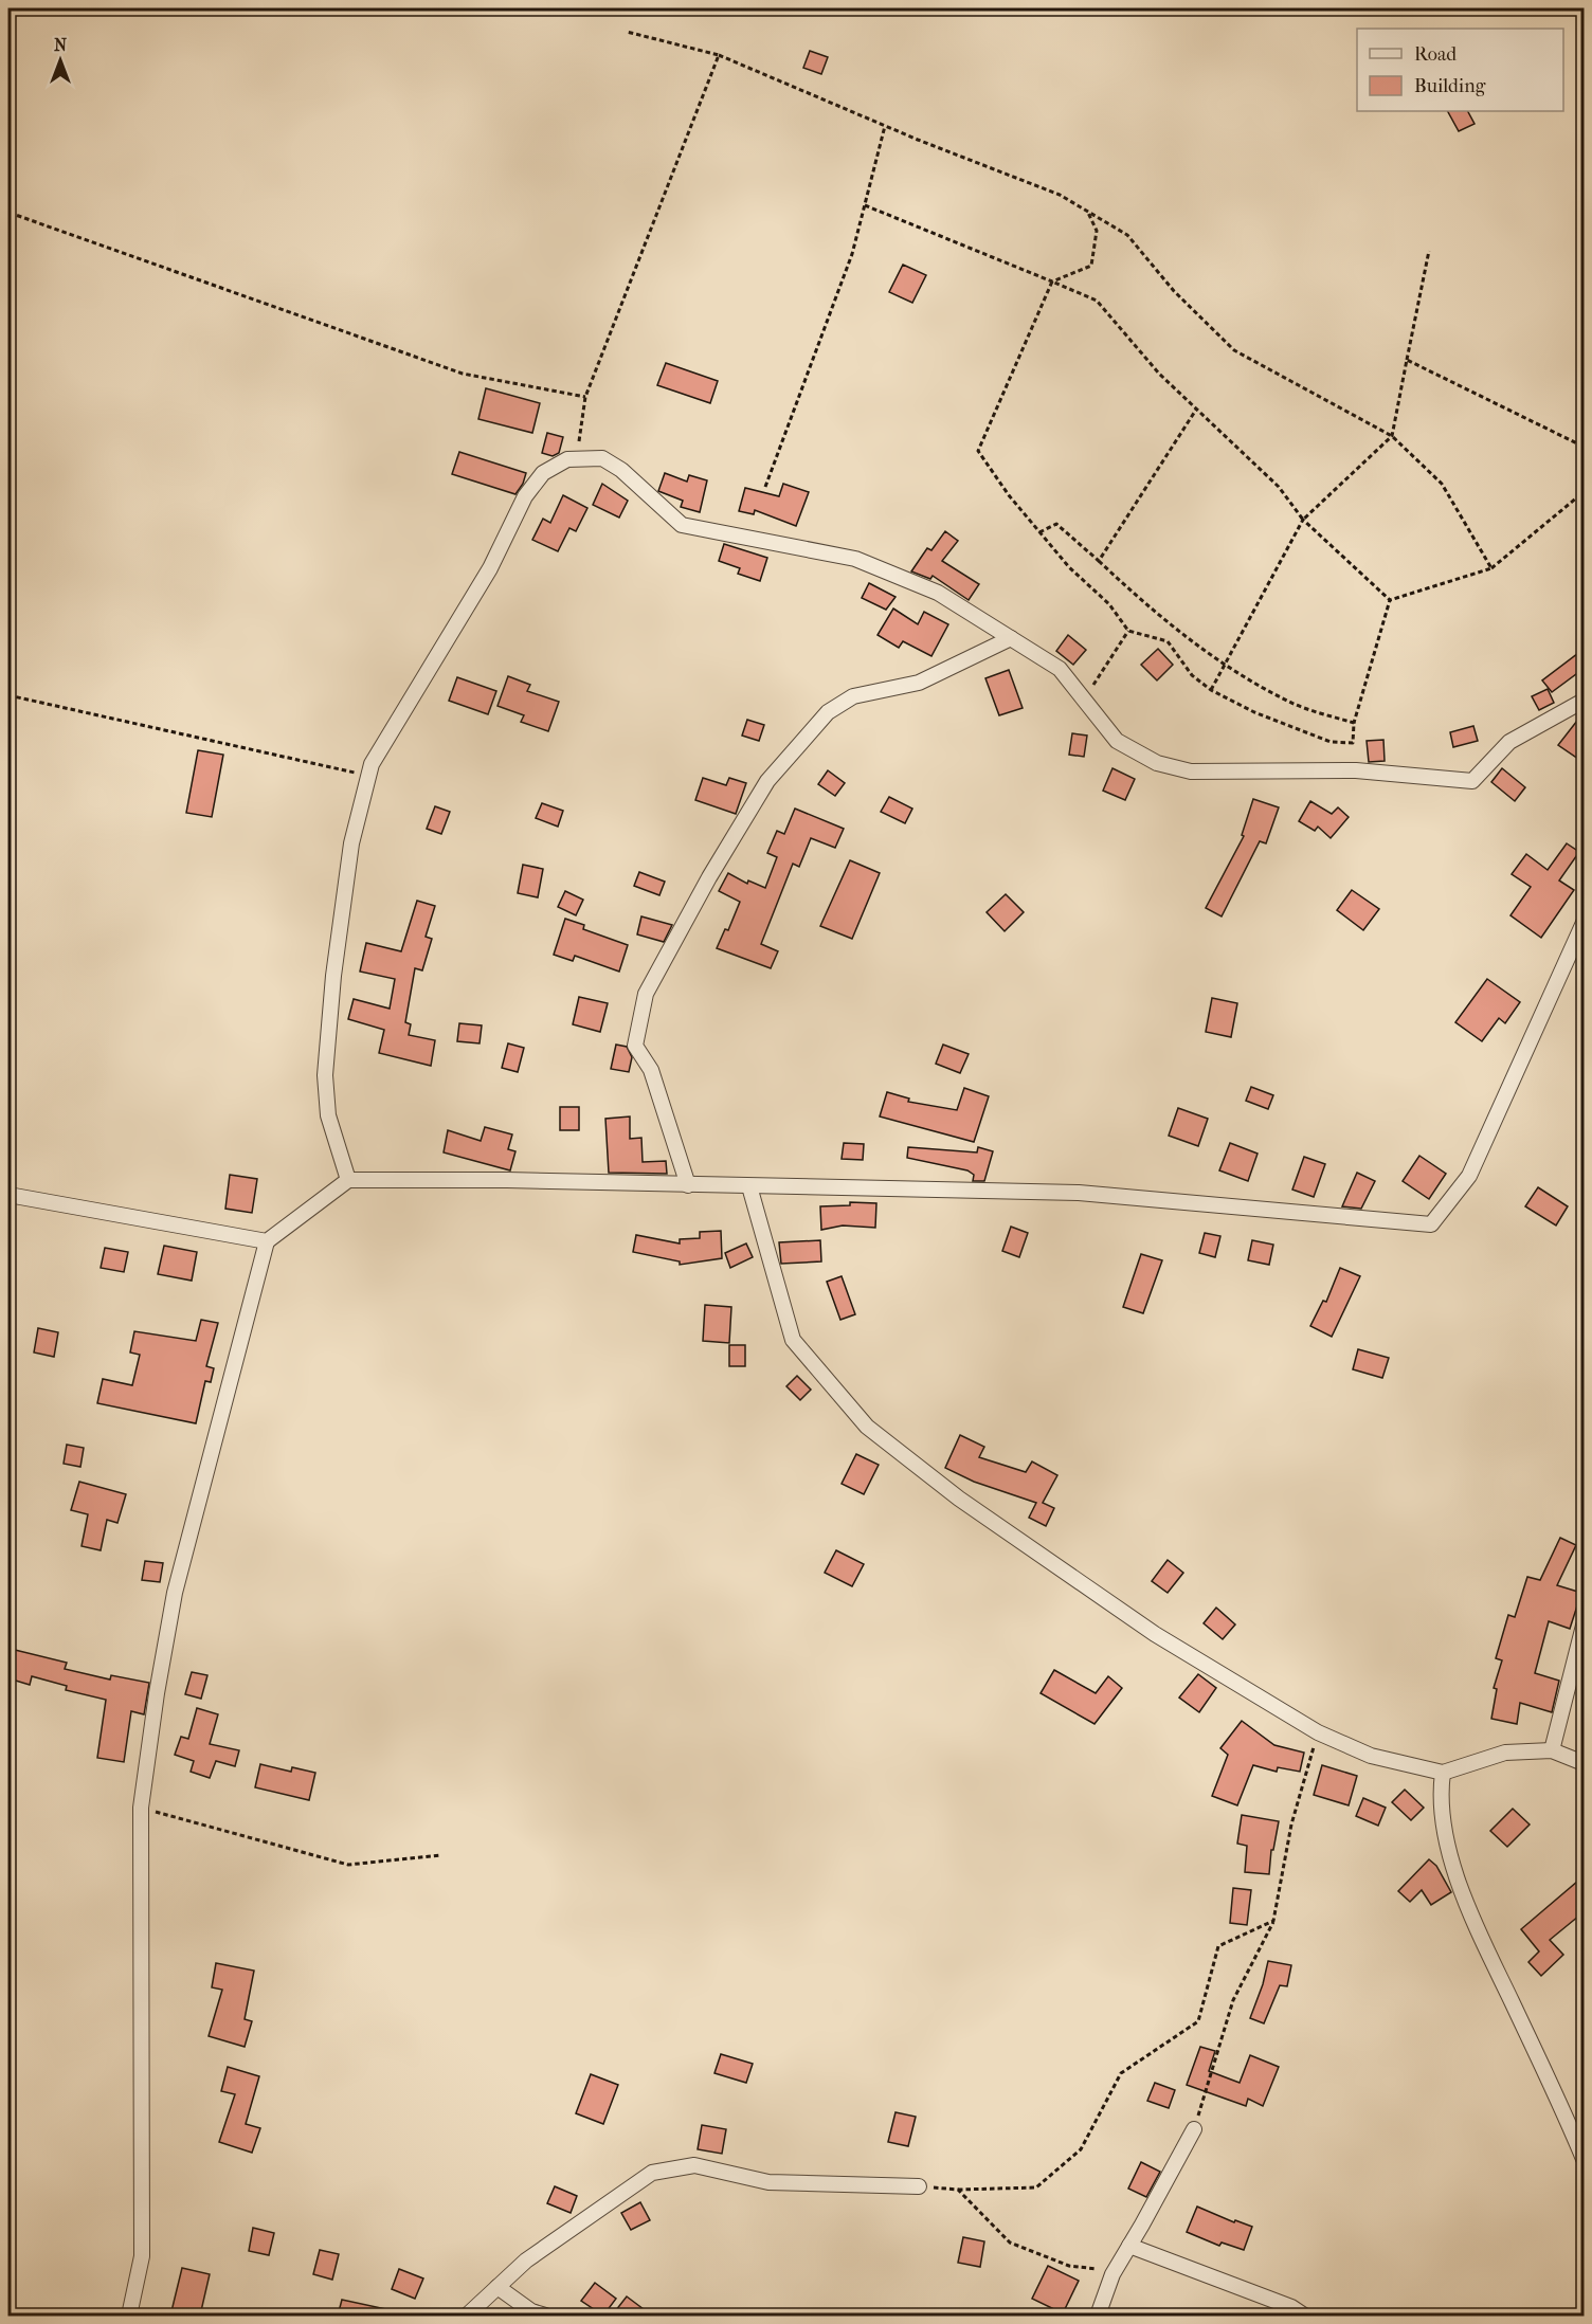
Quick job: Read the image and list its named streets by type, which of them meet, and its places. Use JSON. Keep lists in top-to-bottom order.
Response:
{
  "legend": ["Road", "Building"],
  "north": "top"
}
